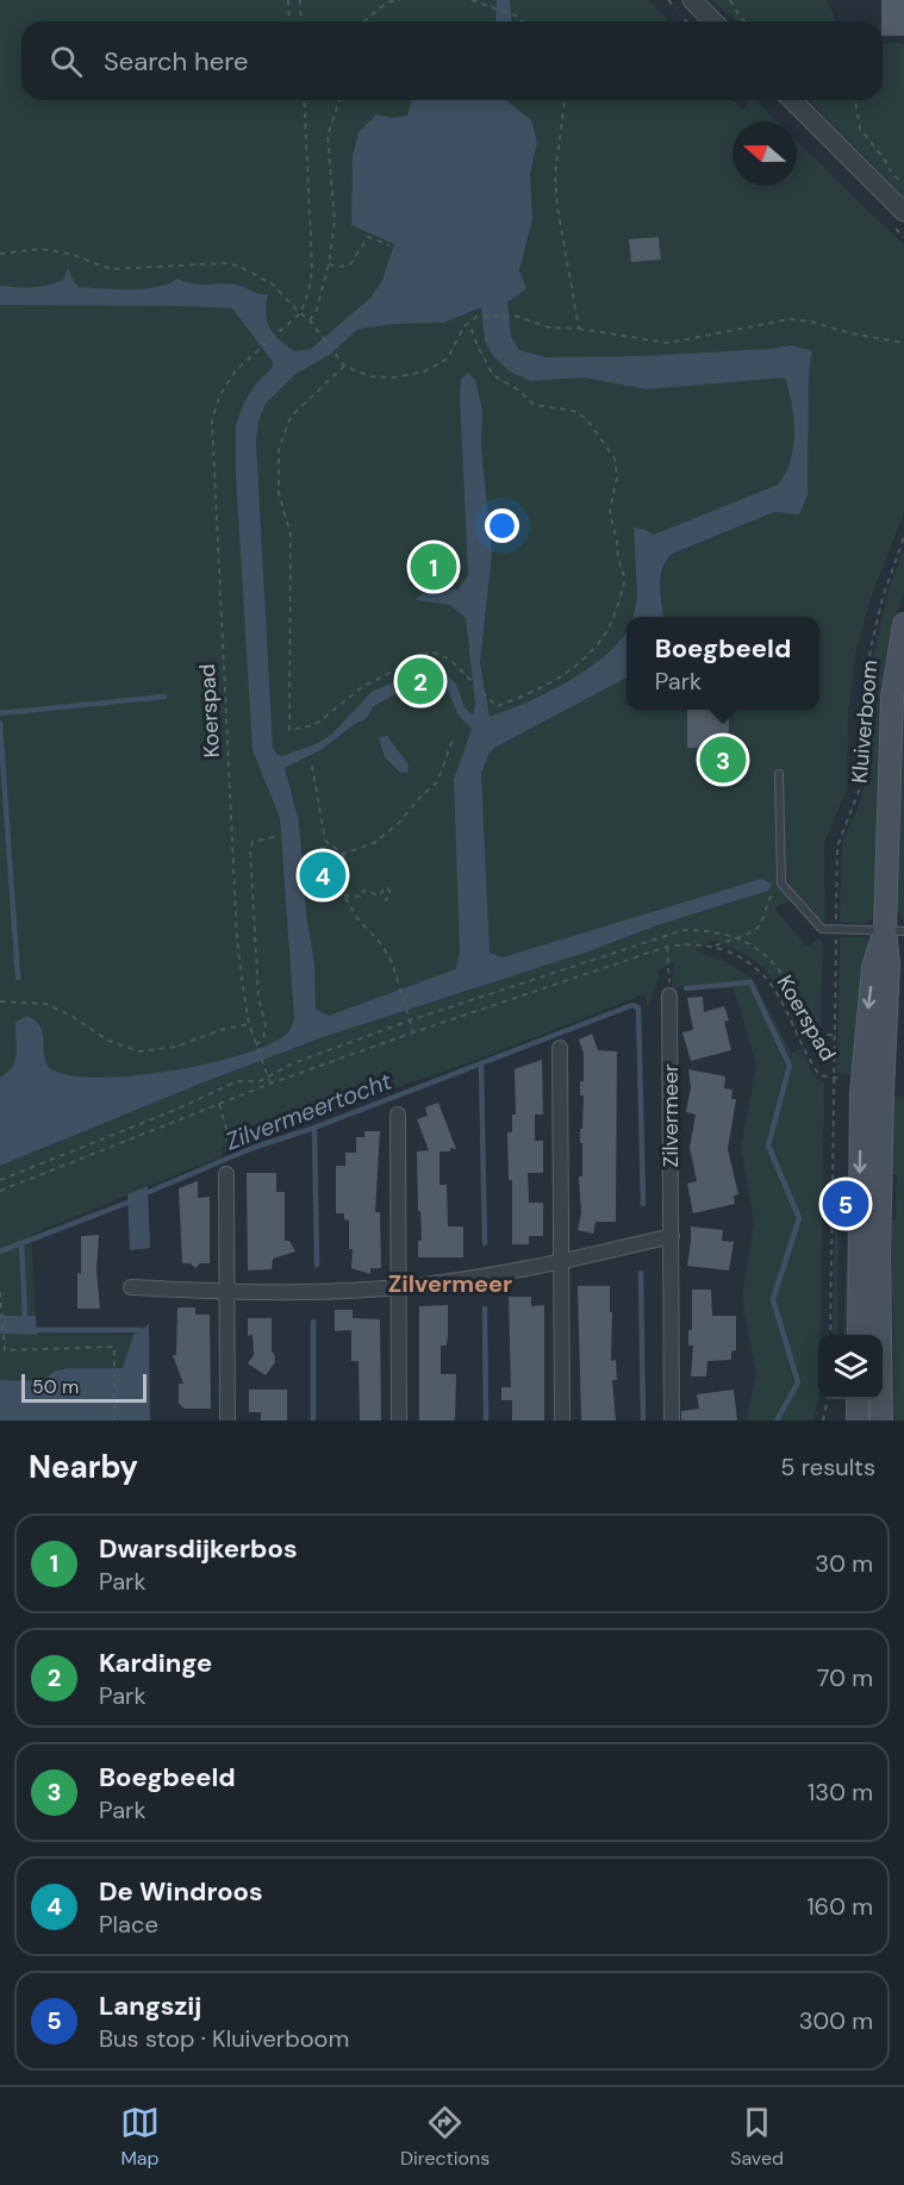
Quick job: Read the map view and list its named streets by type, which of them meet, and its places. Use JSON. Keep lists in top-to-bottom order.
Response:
{
  "streets": {
    "main road": ["Kluiverboom"],
    "street": ["Zilvermeer"],
    "path": ["Koerspad"]
  },
  "crossings": [
    ["Koerspad", "Kluiverboom"]
  ],
  "districts": ["Zilvermeer"],
  "water": ["Zilvermeertocht"],
  "scale_bar": "50 m",
  "north": "left",
  "page": {
    "search": "Search here",
    "pins": [
      "1",
      "2",
      "3",
      "4",
      "5"
    ],
    "popup": ["Boegbeeld", "Park"],
    "scale": "50 m",
    "heading": ["Nearby", "5 results"],
    "list": [
      {
        "mark": "1",
        "name": "Dwarsdijkerbos",
        "note": "Park",
        "value": "30 m"
      },
      {
        "mark": "2",
        "name": "Kardinge",
        "note": "Park",
        "value": "70 m"
      },
      {
        "mark": "3",
        "name": "Boegbeeld",
        "note": "Park",
        "value": "130 m"
      },
      {
        "mark": "4",
        "name": "De Windroos",
        "note": "Place",
        "value": "160 m"
      },
      {
        "mark": "5",
        "name": "Langszij",
        "note": "Bus stop · Kluiverboom",
        "value": "300 m"
      }
    ],
    "nav": ["Map", "Directions", "Saved"]
  }
}
